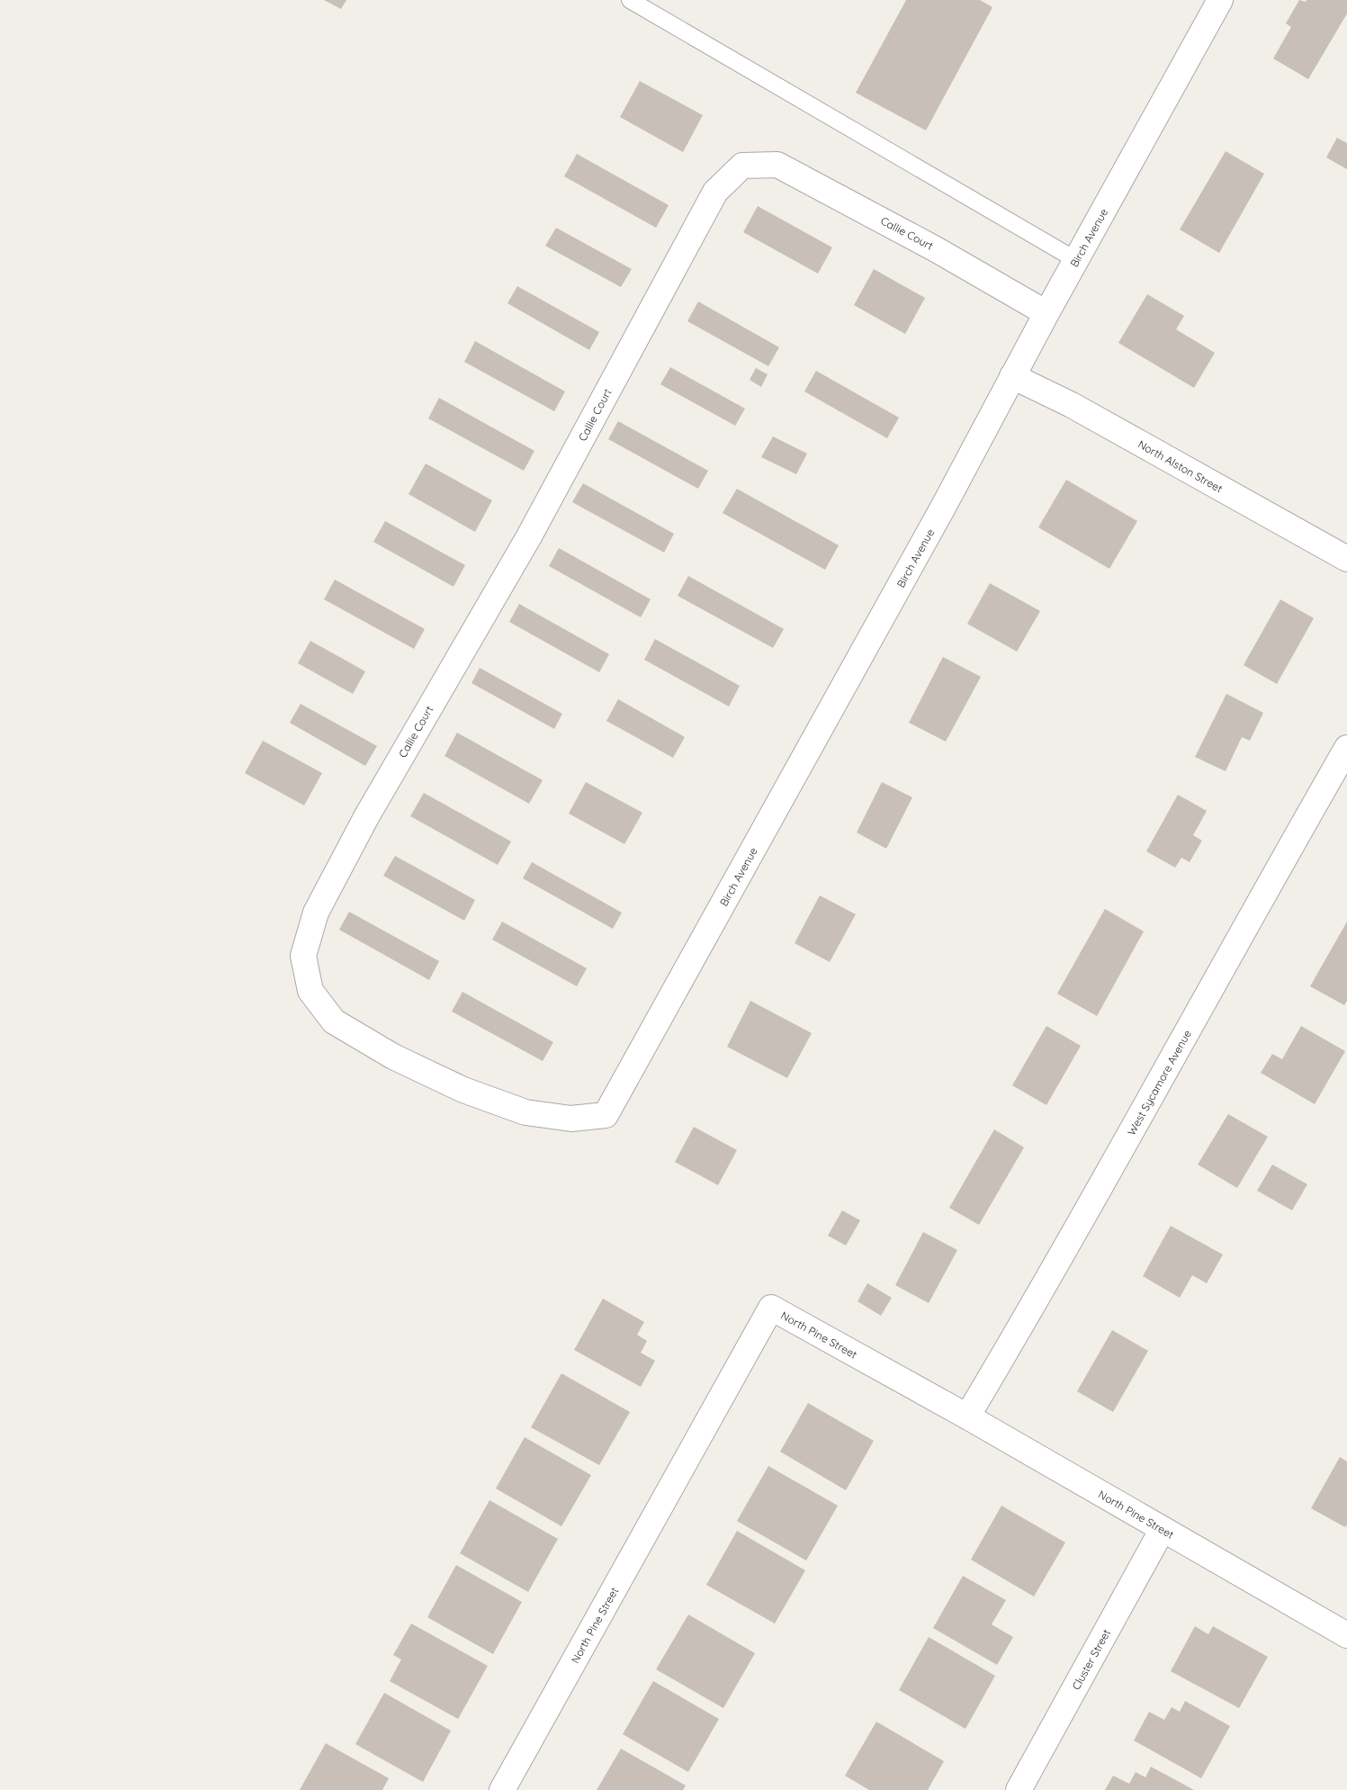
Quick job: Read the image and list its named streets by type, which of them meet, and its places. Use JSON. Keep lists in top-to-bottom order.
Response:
{
  "streets": {
    "street": [
      "Callie Court",
      "Birch Avenue",
      "North Alston Street",
      "West Sycamore Avenue",
      "North Pine Street",
      "Cluster Street"
    ]
  },
  "crossings": [
    ["Callie Court", "Birch Avenue"],
    ["Birch Avenue", "North Alston Street"],
    ["West Sycamore Avenue", "North Pine Street"],
    ["North Pine Street", "Cluster Street"]
  ]
}
